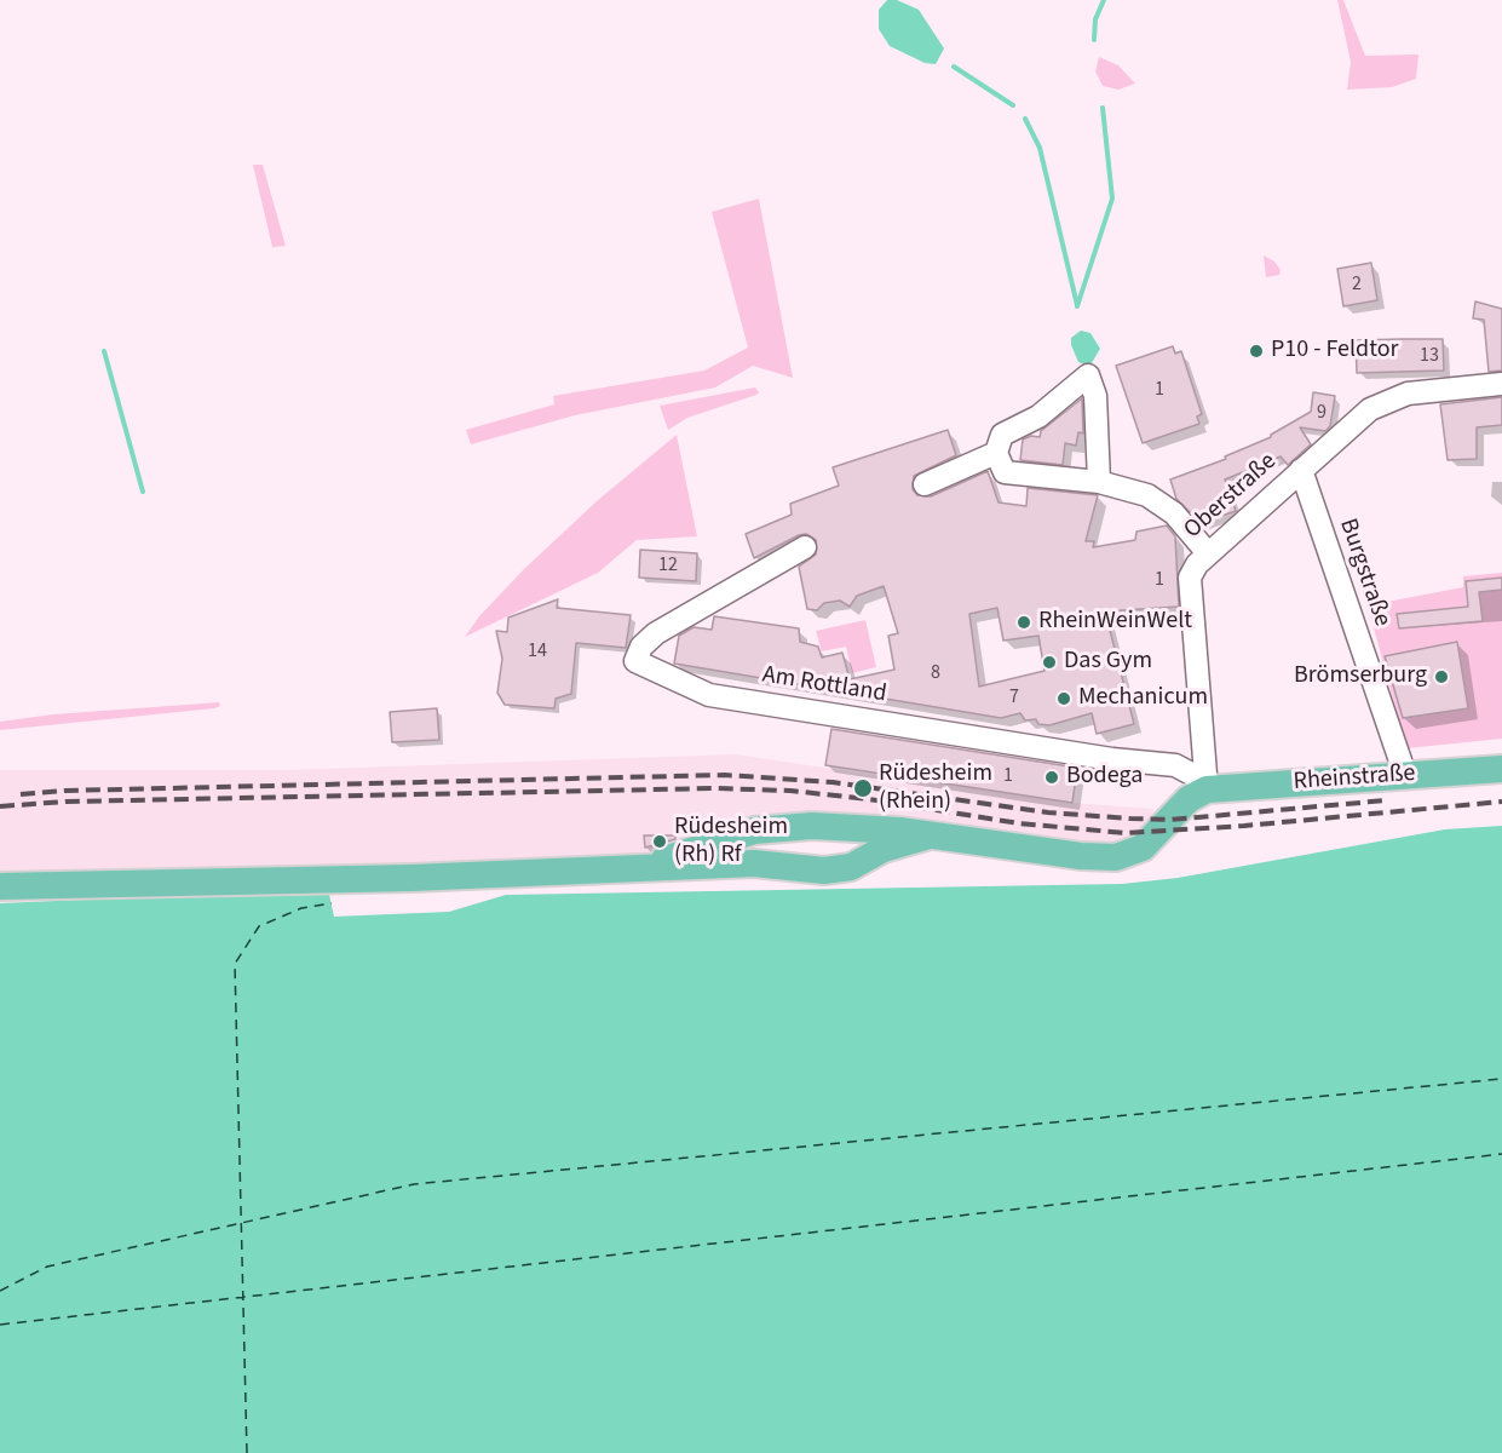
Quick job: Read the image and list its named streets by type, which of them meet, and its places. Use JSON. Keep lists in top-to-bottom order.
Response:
{
  "streets": {
    "main road": ["Rheinstraße"],
    "street": ["Oberstraße", "Burgstraße", "Am Rottland"]
  },
  "crossings": [
    ["Oberstraße", "Burgstraße"],
    ["Oberstraße", "Am Rottland"],
    ["Oberstraße", "Rheinstraße"],
    ["Burgstraße", "Rheinstraße"],
    ["Am Rottland", "Rheinstraße"]
  ],
  "places": [
    "P10 - Feldtor",
    "RheinWeinWelt",
    "Das Gym",
    "Brömserburg",
    "Mechanicum",
    "Bodega",
    "Rüdesheim (Rhein)",
    "Rüdesheim (Rh) Rf"
  ],
  "house_numbers": [
    "2",
    "13",
    "1",
    "9",
    "12",
    "1",
    "14",
    "8",
    "7",
    "1"
  ]
}
